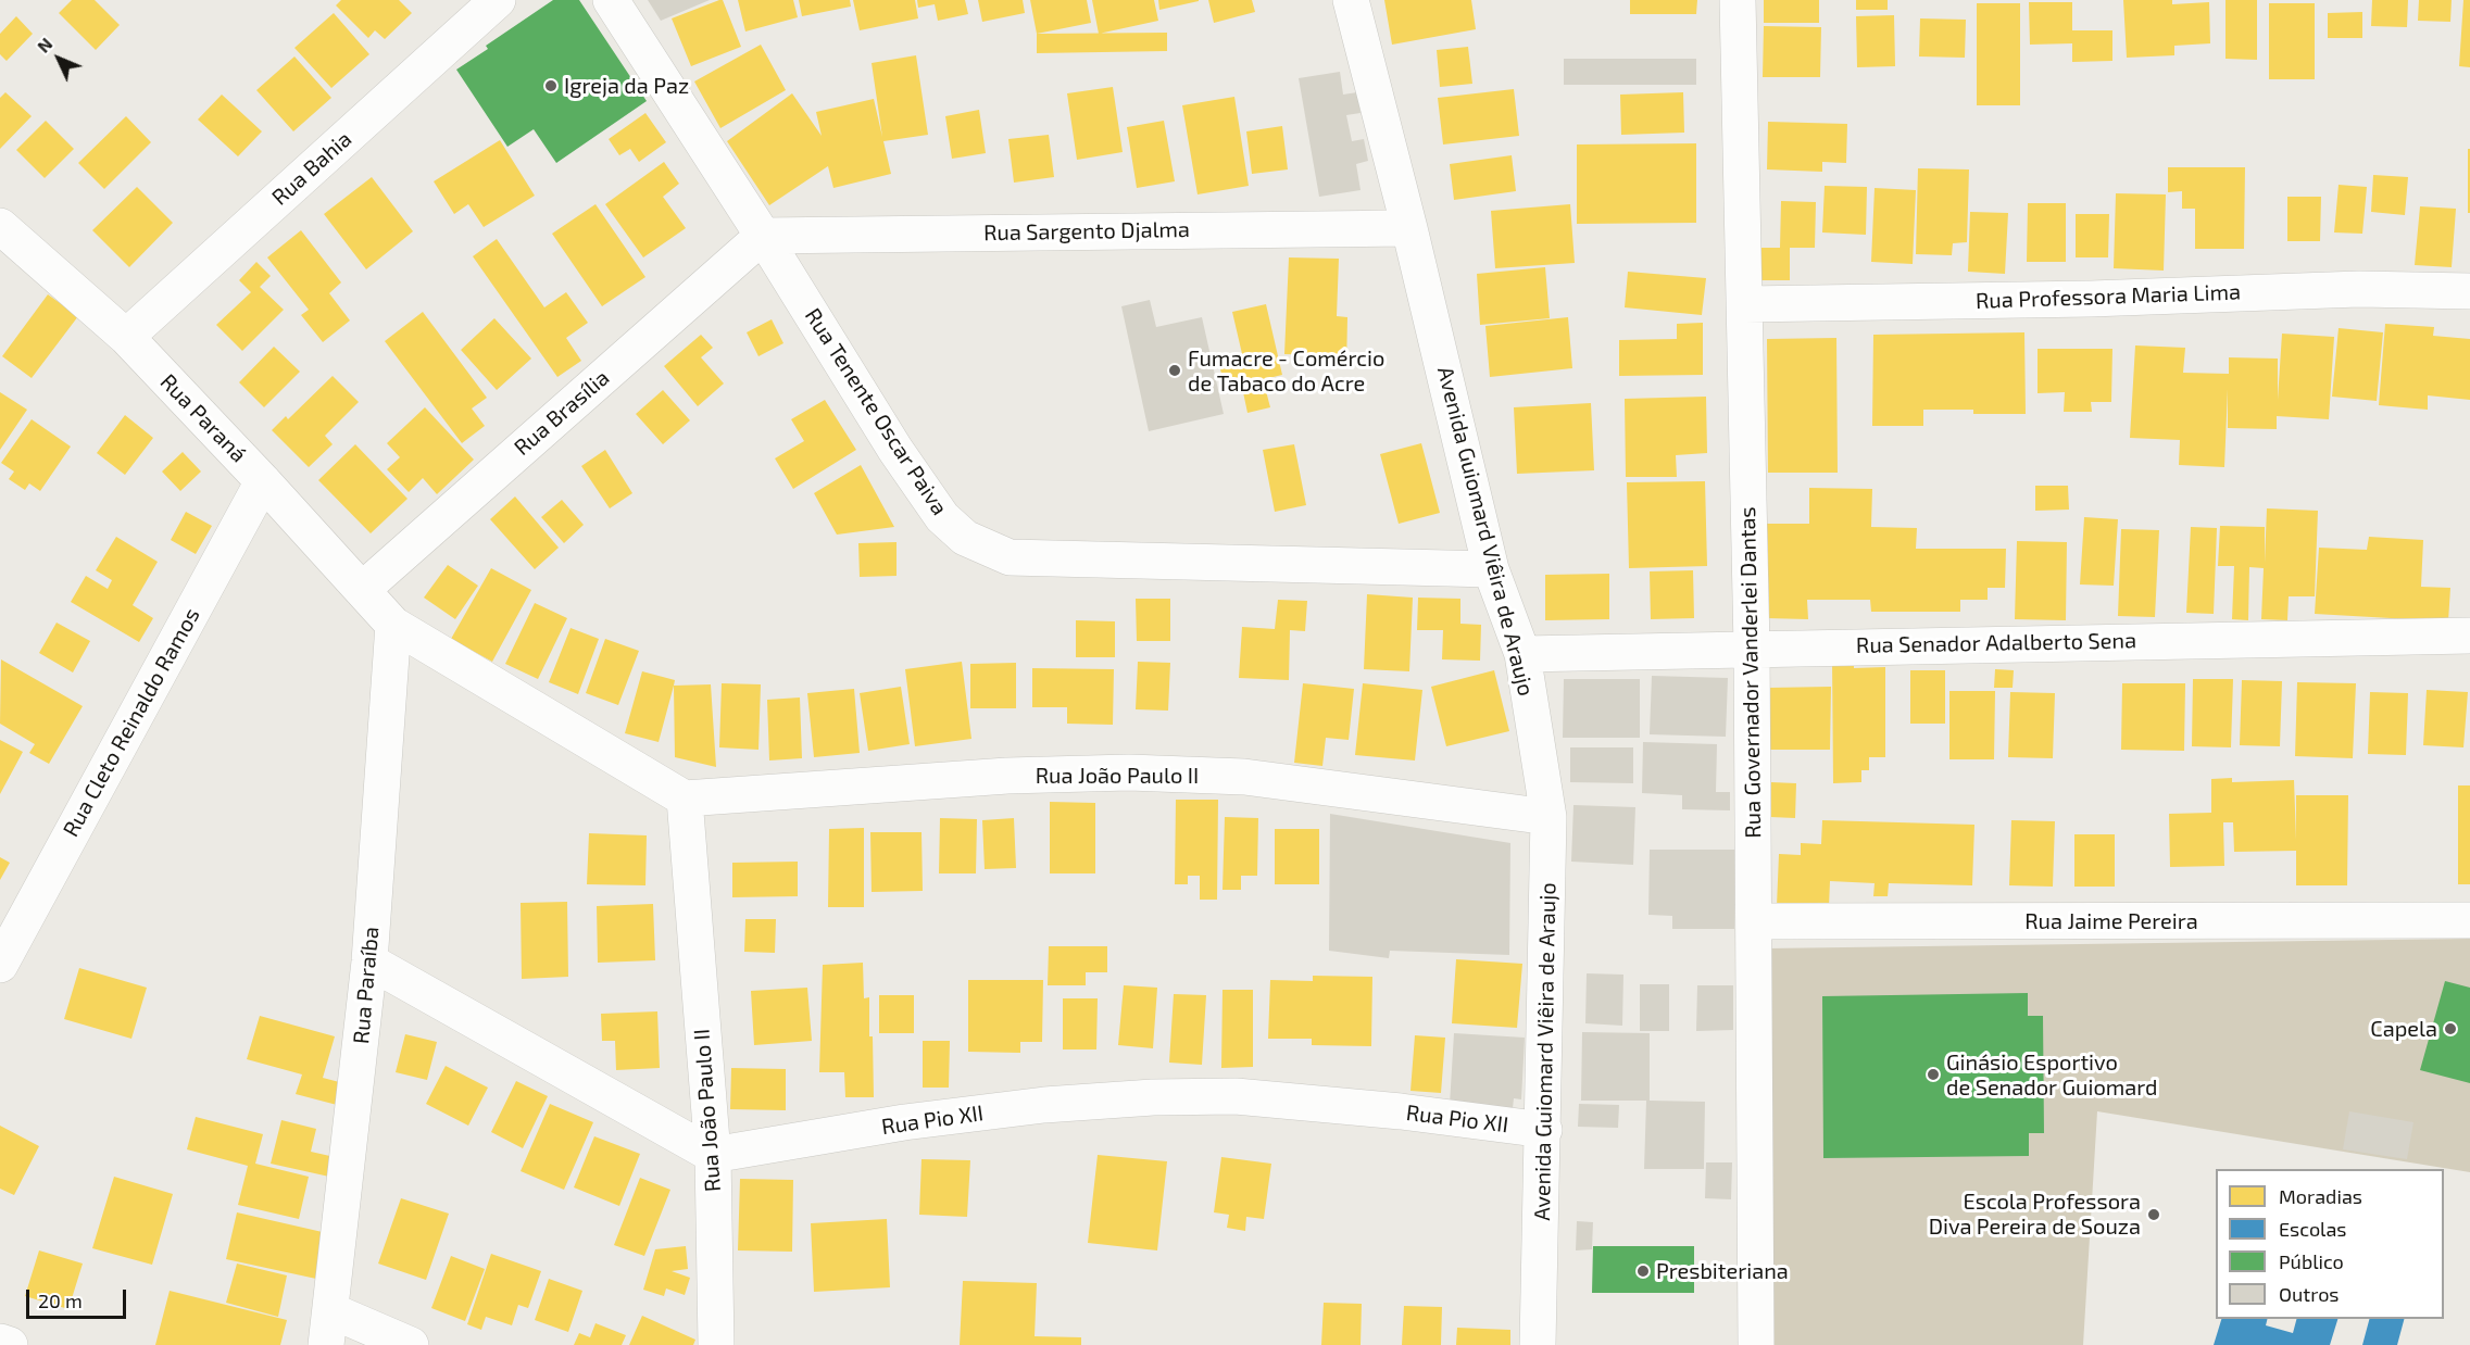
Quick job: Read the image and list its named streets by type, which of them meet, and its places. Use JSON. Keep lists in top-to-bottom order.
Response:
{
  "streets": {
    "street": [
      "Rua Bahia",
      "Rua Sargento Djalma",
      "Rua Professora Maria Lima",
      "Rua Tenente Oscar Paiva",
      "Rua Brasília",
      "Rua Paraná",
      "Avenida Guiomard Viêira de Araujo",
      "Rua Senador Adalberto Sena",
      "Rua Governador Vanderlei Dantas",
      "Rua Cleto Reinaldo Ramos",
      "Rua João Paulo II",
      "Rua Jaime Pereira",
      "Rua Paraíba",
      "Rua Pio XII"
    ]
  },
  "crossings": [
    ["Rua Bahia", "Rua Paraná"],
    ["Rua Sargento Djalma", "Rua Tenente Oscar Paiva"],
    ["Rua Sargento Djalma", "Rua Brasília"],
    ["Rua Sargento Djalma", "Avenida Guiomard Viêira de Araujo"],
    ["Rua Professora Maria Lima", "Rua Governador Vanderlei Dantas"],
    ["Rua Tenente Oscar Paiva", "Rua Brasília"],
    ["Rua Tenente Oscar Paiva", "Avenida Guiomard Viêira de Araujo"],
    ["Rua Brasília", "Rua Paraná"],
    ["Rua Paraná", "Rua Cleto Reinaldo Ramos"],
    ["Rua Paraná", "Rua Paraíba"],
    ["Avenida Guiomard Viêira de Araujo", "Rua Senador Adalberto Sena"],
    ["Avenida Guiomard Viêira de Araujo", "Rua João Paulo II"],
    ["Avenida Guiomard Viêira de Araujo", "Rua Pio XII"],
    ["Rua Senador Adalberto Sena", "Rua Governador Vanderlei Dantas"],
    ["Rua Governador Vanderlei Dantas", "Rua Jaime Pereira"],
    ["Rua João Paulo II", "Rua Pio XII"]
  ],
  "places": [
    "Igreja da Paz",
    "Fumacre - Comércio de Tabaco do Acre",
    "Capela",
    "Ginásio Esportivo de Senador Guiomard",
    "Escola Professora Diva Pereira de Souza",
    "Presbiteriana"
  ],
  "legend": [
    "Moradias",
    "Escolas",
    "Público",
    "Outros"
  ],
  "scale_bar": "20 m",
  "north": "top left"
}
